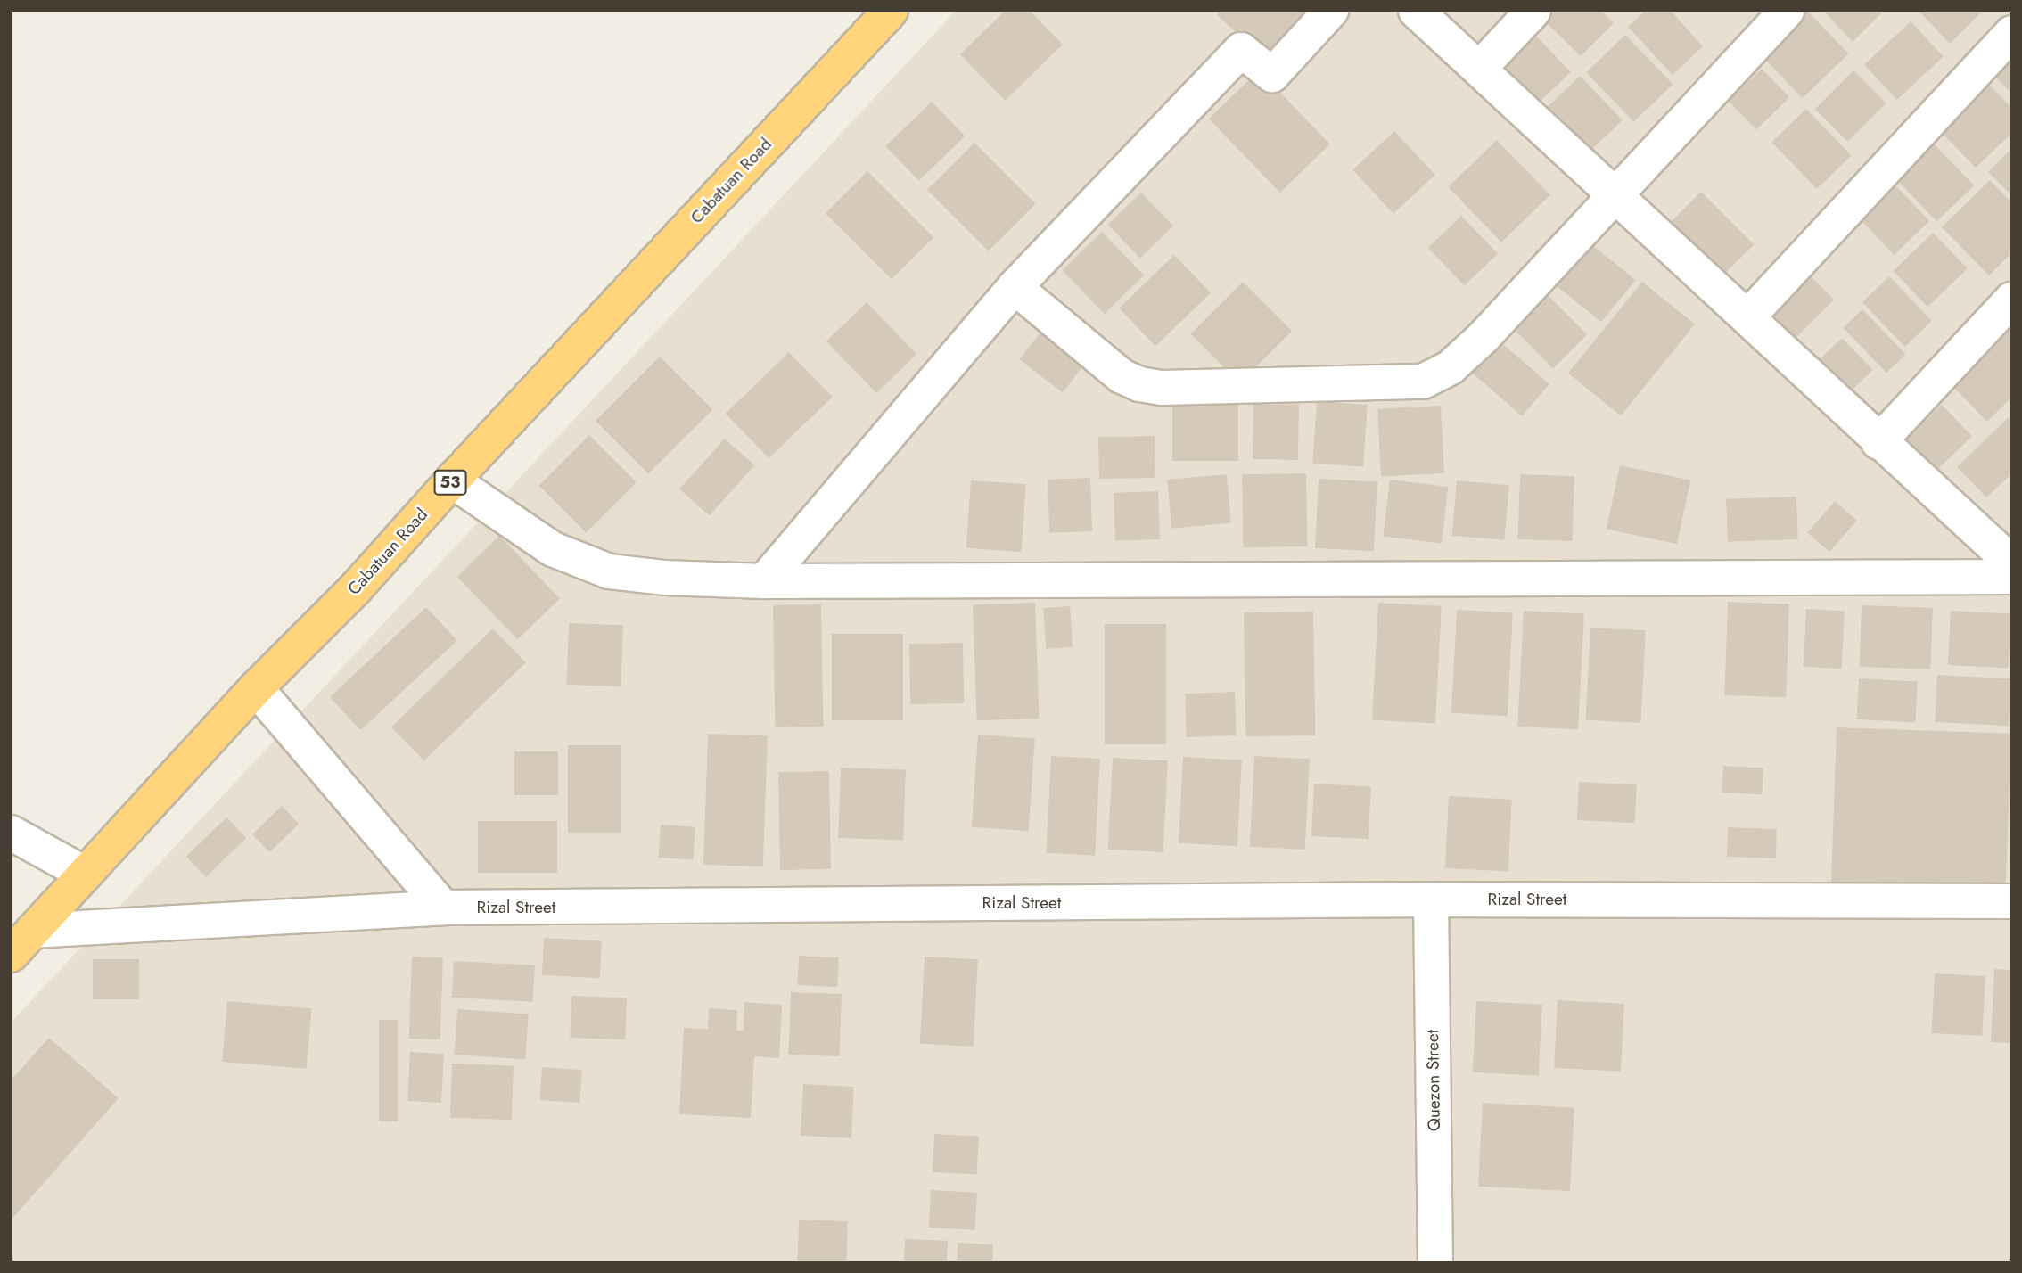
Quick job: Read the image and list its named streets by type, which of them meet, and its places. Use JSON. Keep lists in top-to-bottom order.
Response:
{
  "streets": {
    "highway": ["Cabatuan Road", "53"],
    "street": ["Rizal Street", "Quezon Street"]
  },
  "crossings": [
    ["Cabatuan Road", "Rizal Street"],
    ["Rizal Street", "Quezon Street"]
  ]
}
